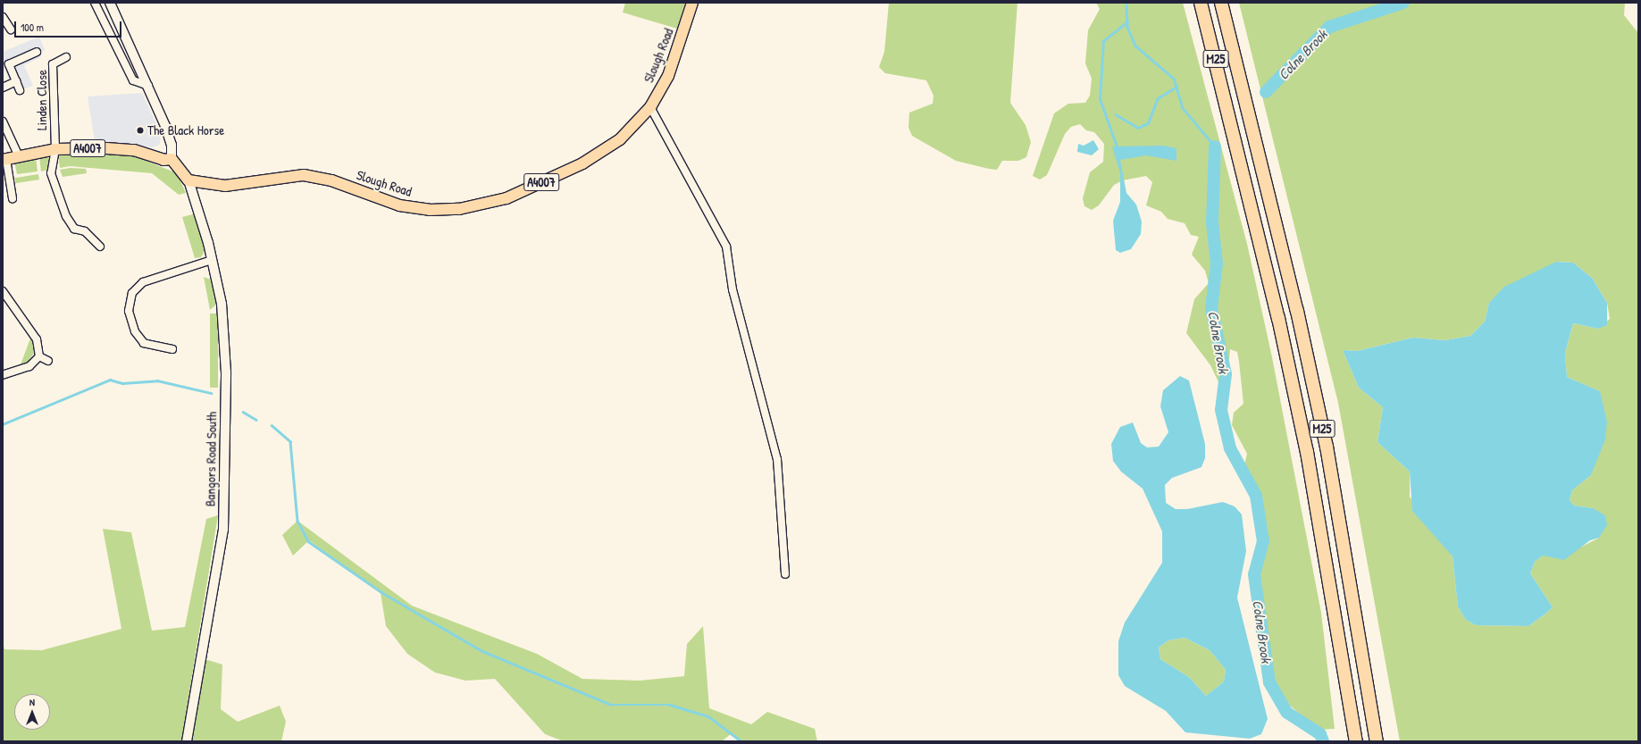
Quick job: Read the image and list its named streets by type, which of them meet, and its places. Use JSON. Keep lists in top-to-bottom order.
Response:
{
  "streets": {
    "highway": ["M25"],
    "main road": ["Slough Road", "A4007"],
    "street": ["Linden Close", "Bangors Road South"]
  },
  "crossings": [
    ["Slough Road", "Bangors Road South"],
    ["Linden Close", "A4007"]
  ],
  "water": ["Colne Brook"],
  "places": ["The Black Horse"],
  "scale_bar": "100 m",
  "north": "top"
}
